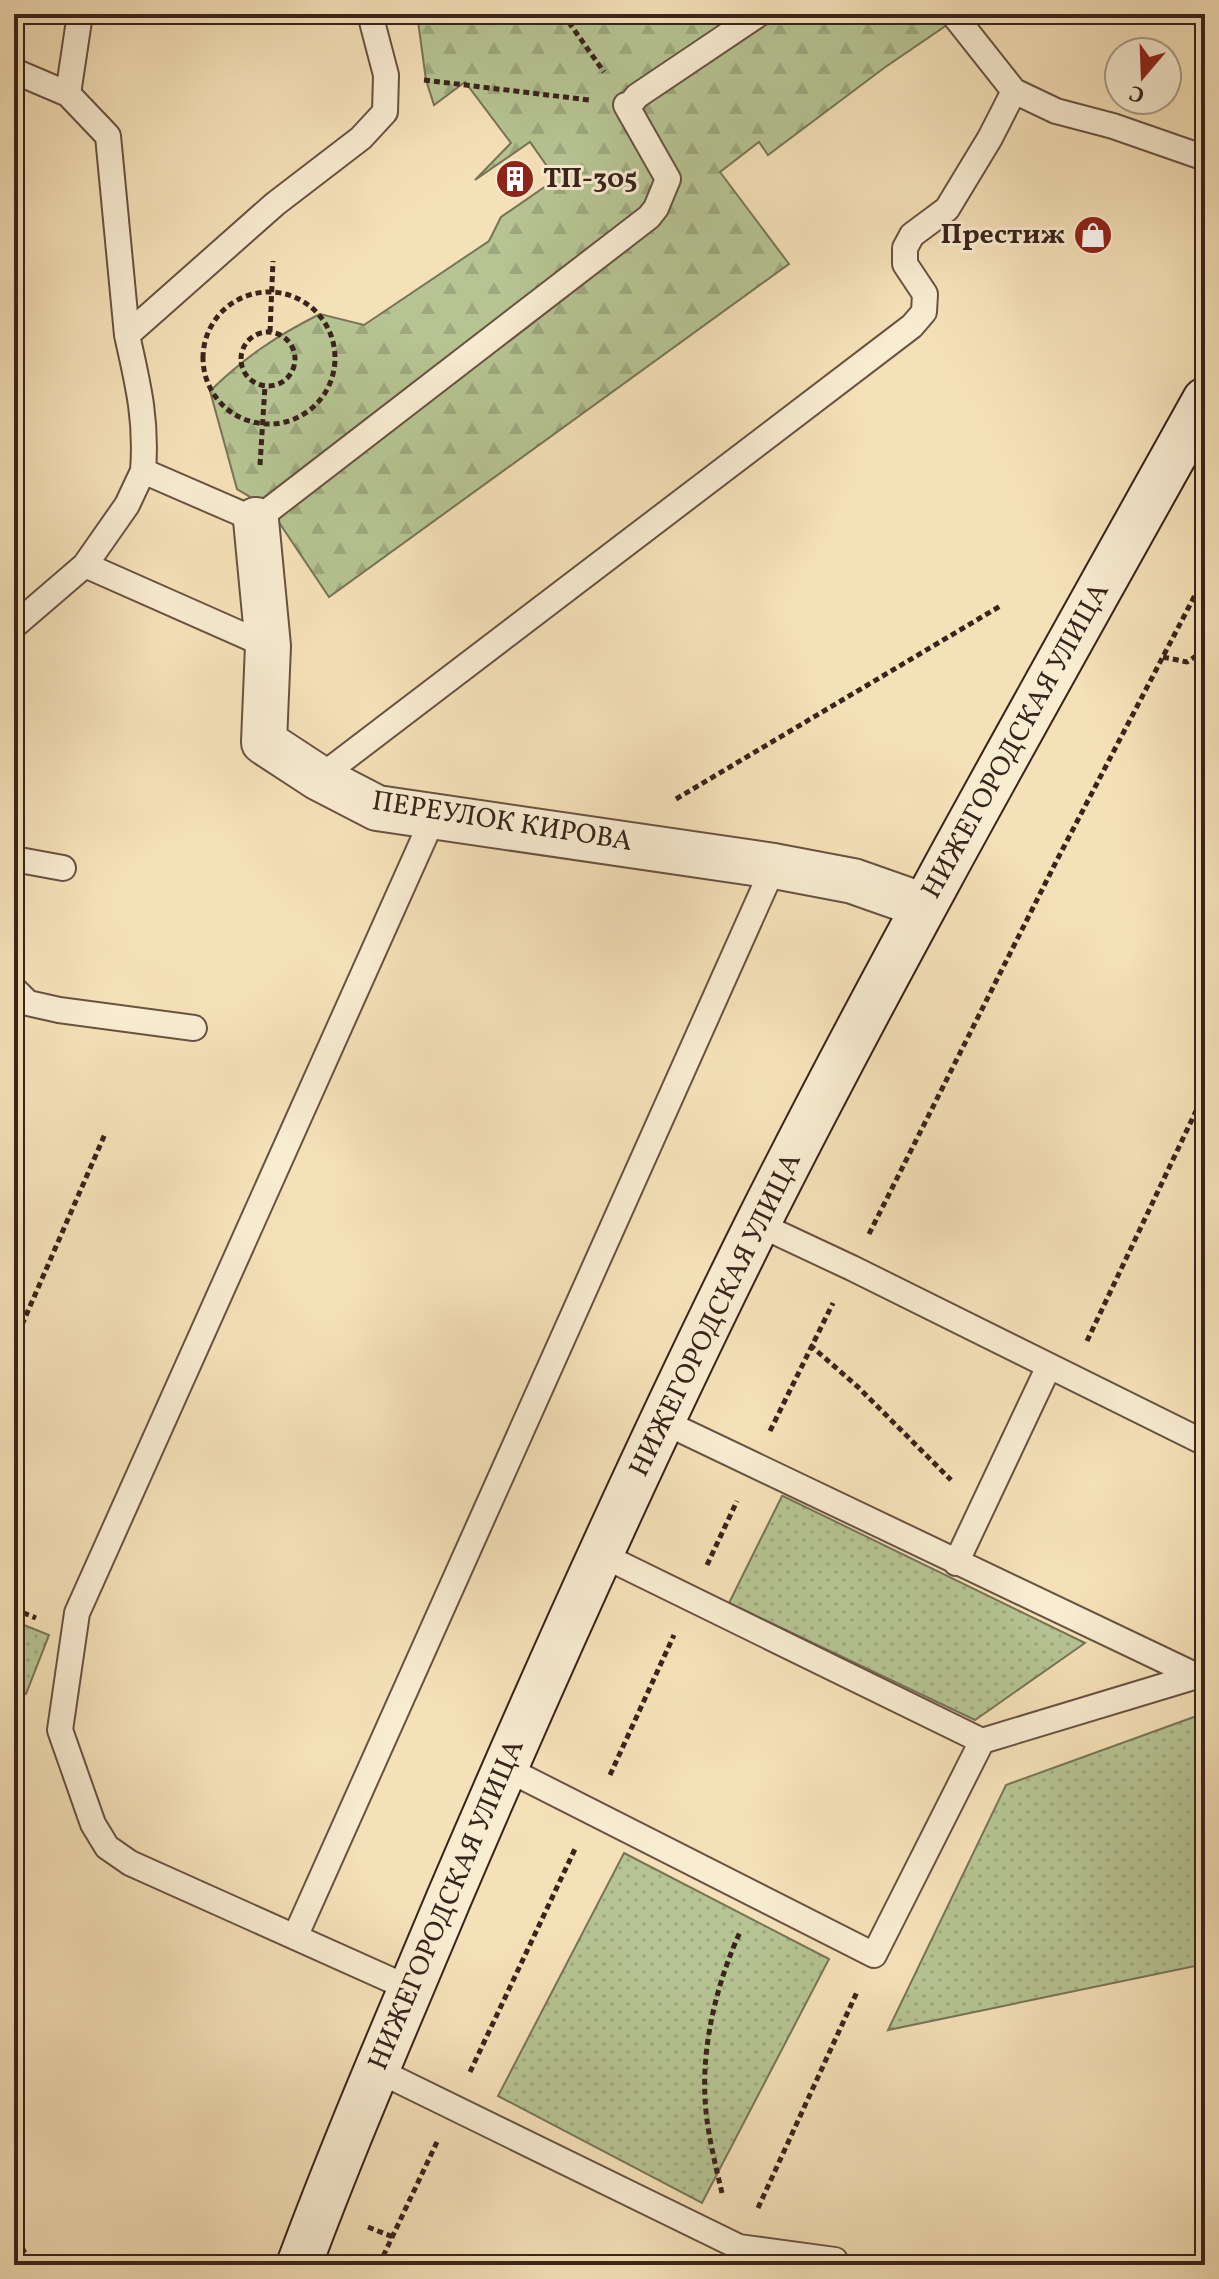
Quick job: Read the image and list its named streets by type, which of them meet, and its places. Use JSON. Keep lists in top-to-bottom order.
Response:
{
  "streets": {
    "street": ["НИЖЕГОРОДСКАЯ УЛИЦА", "ПЕРЕУЛОК КИРОВА"]
  },
  "crossings": [
    ["НИЖЕГОРОДСКАЯ УЛИЦА", "ПЕРЕУЛОК КИРОВА"]
  ],
  "places": {
    "building": ["ТП-305"],
    "shop": ["Престиж"]
  },
  "north": "bottom"
}
